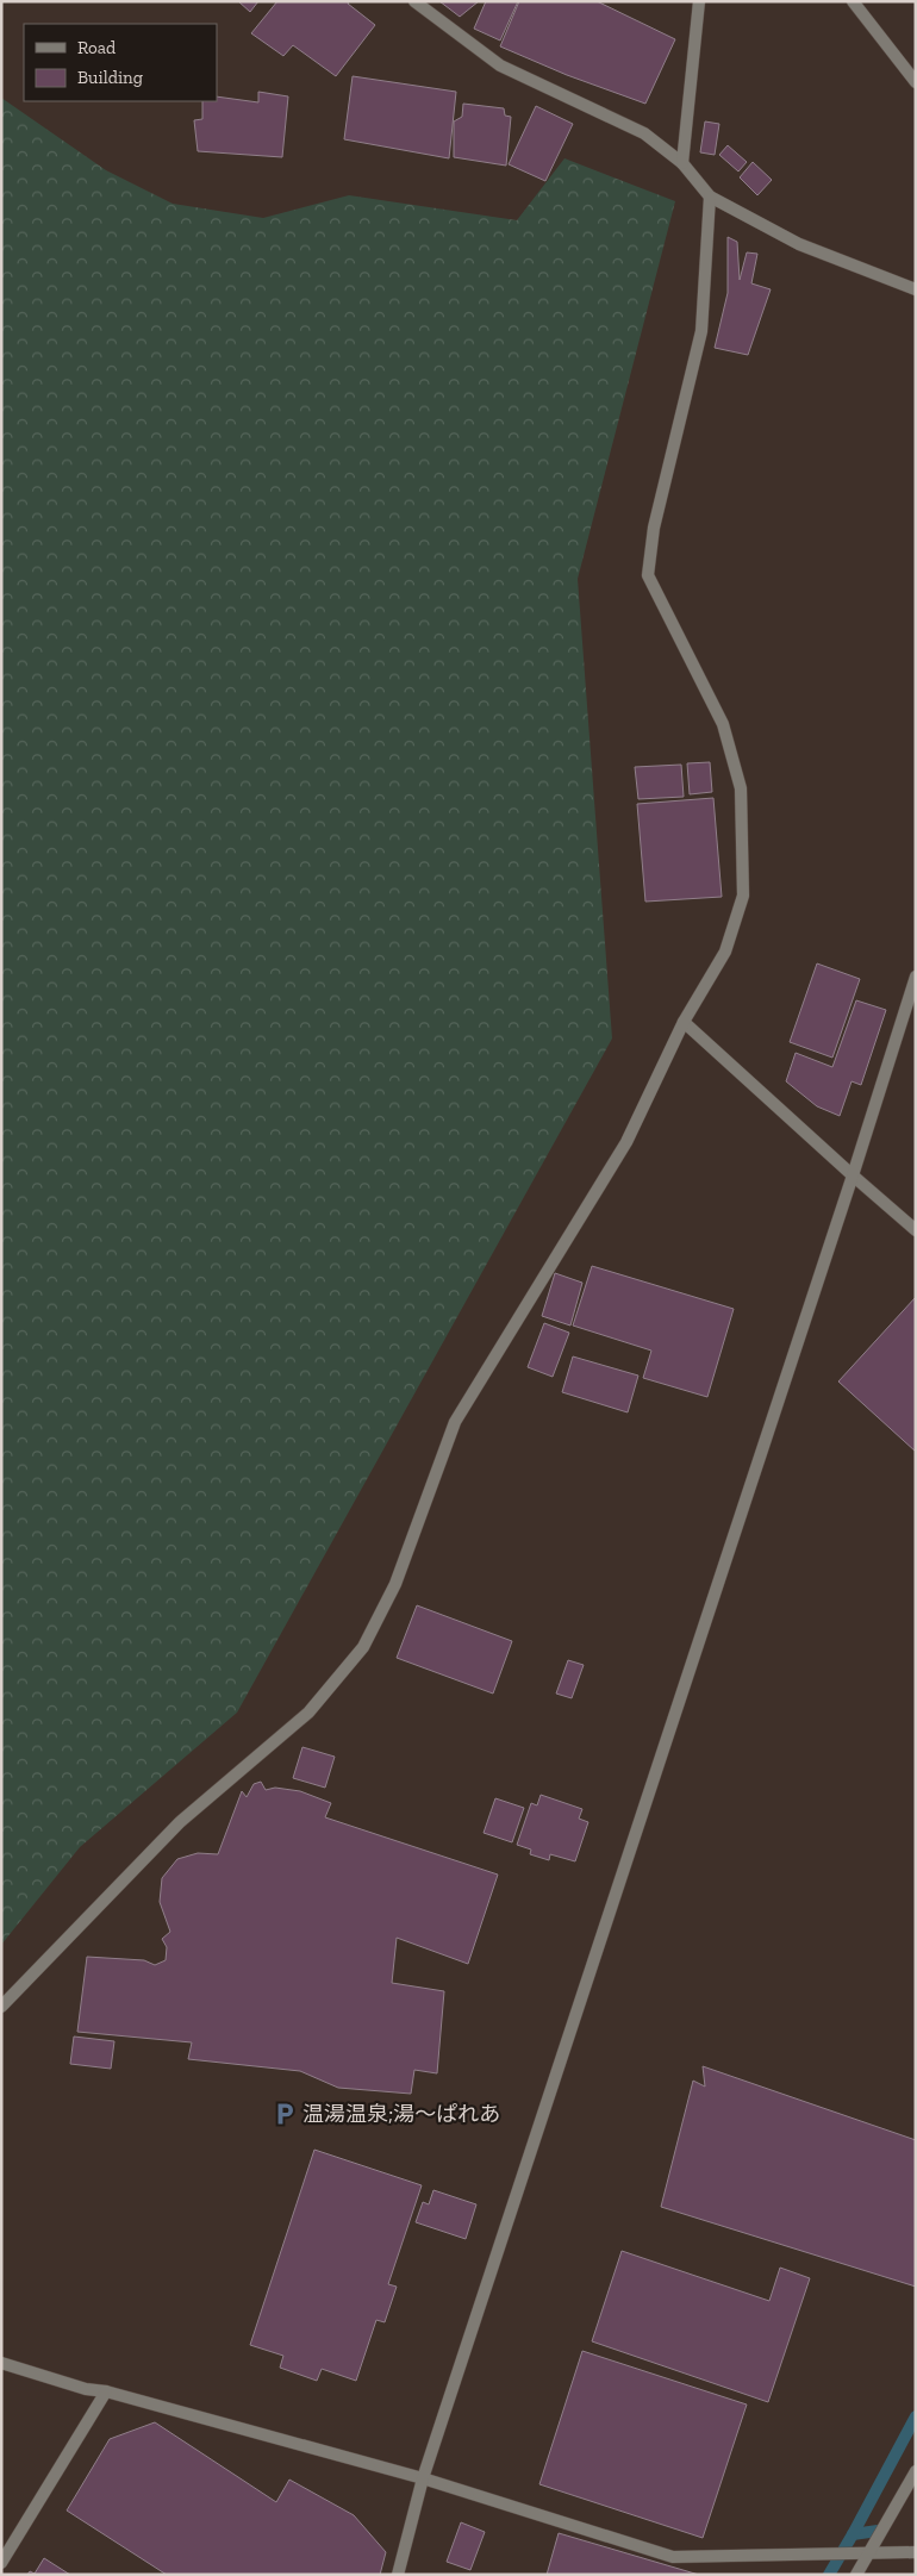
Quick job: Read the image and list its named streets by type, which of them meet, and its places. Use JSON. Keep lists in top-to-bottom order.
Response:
{
  "places": {
    "parking": ["温湯温泉;湯〜ぱれあ"]
  },
  "legend": ["Road", "Building"]
}
